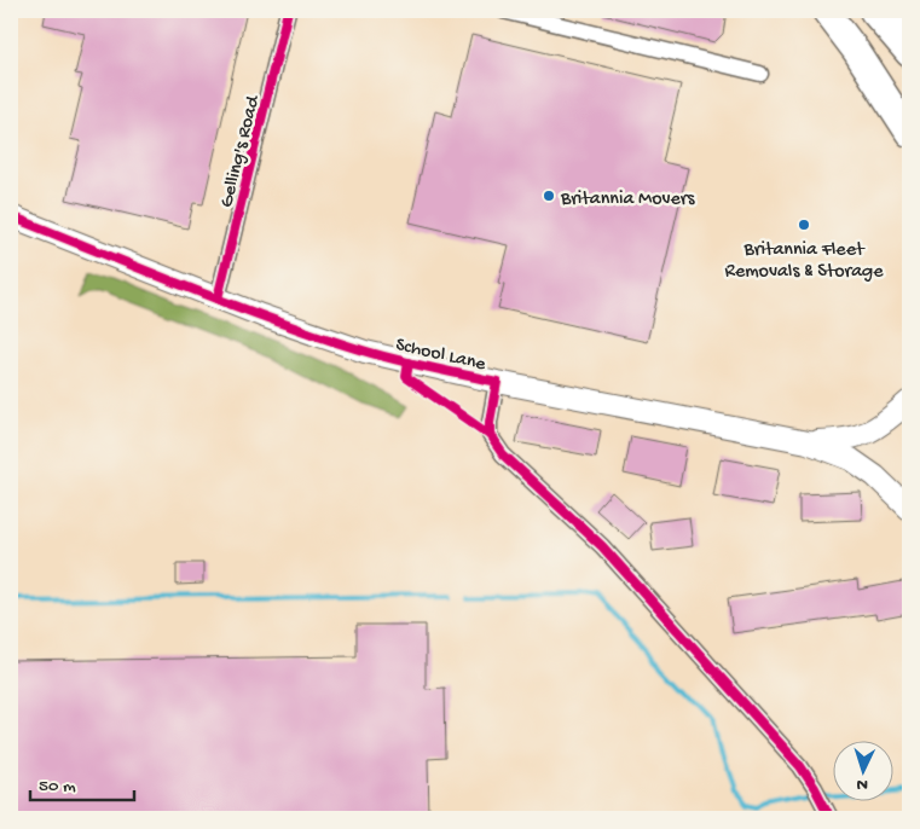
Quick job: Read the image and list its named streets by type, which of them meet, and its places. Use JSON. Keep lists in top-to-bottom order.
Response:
{
  "streets": {
    "main road": ["School Lane"],
    "street": ["Gelling's Road"]
  },
  "crossings": [
    ["Gelling's Road", "School Lane"]
  ],
  "places": ["Britannia Movers", "Britannia Fleet Removals & Storage"],
  "scale_bar": "50 m",
  "north": "bottom"
}
